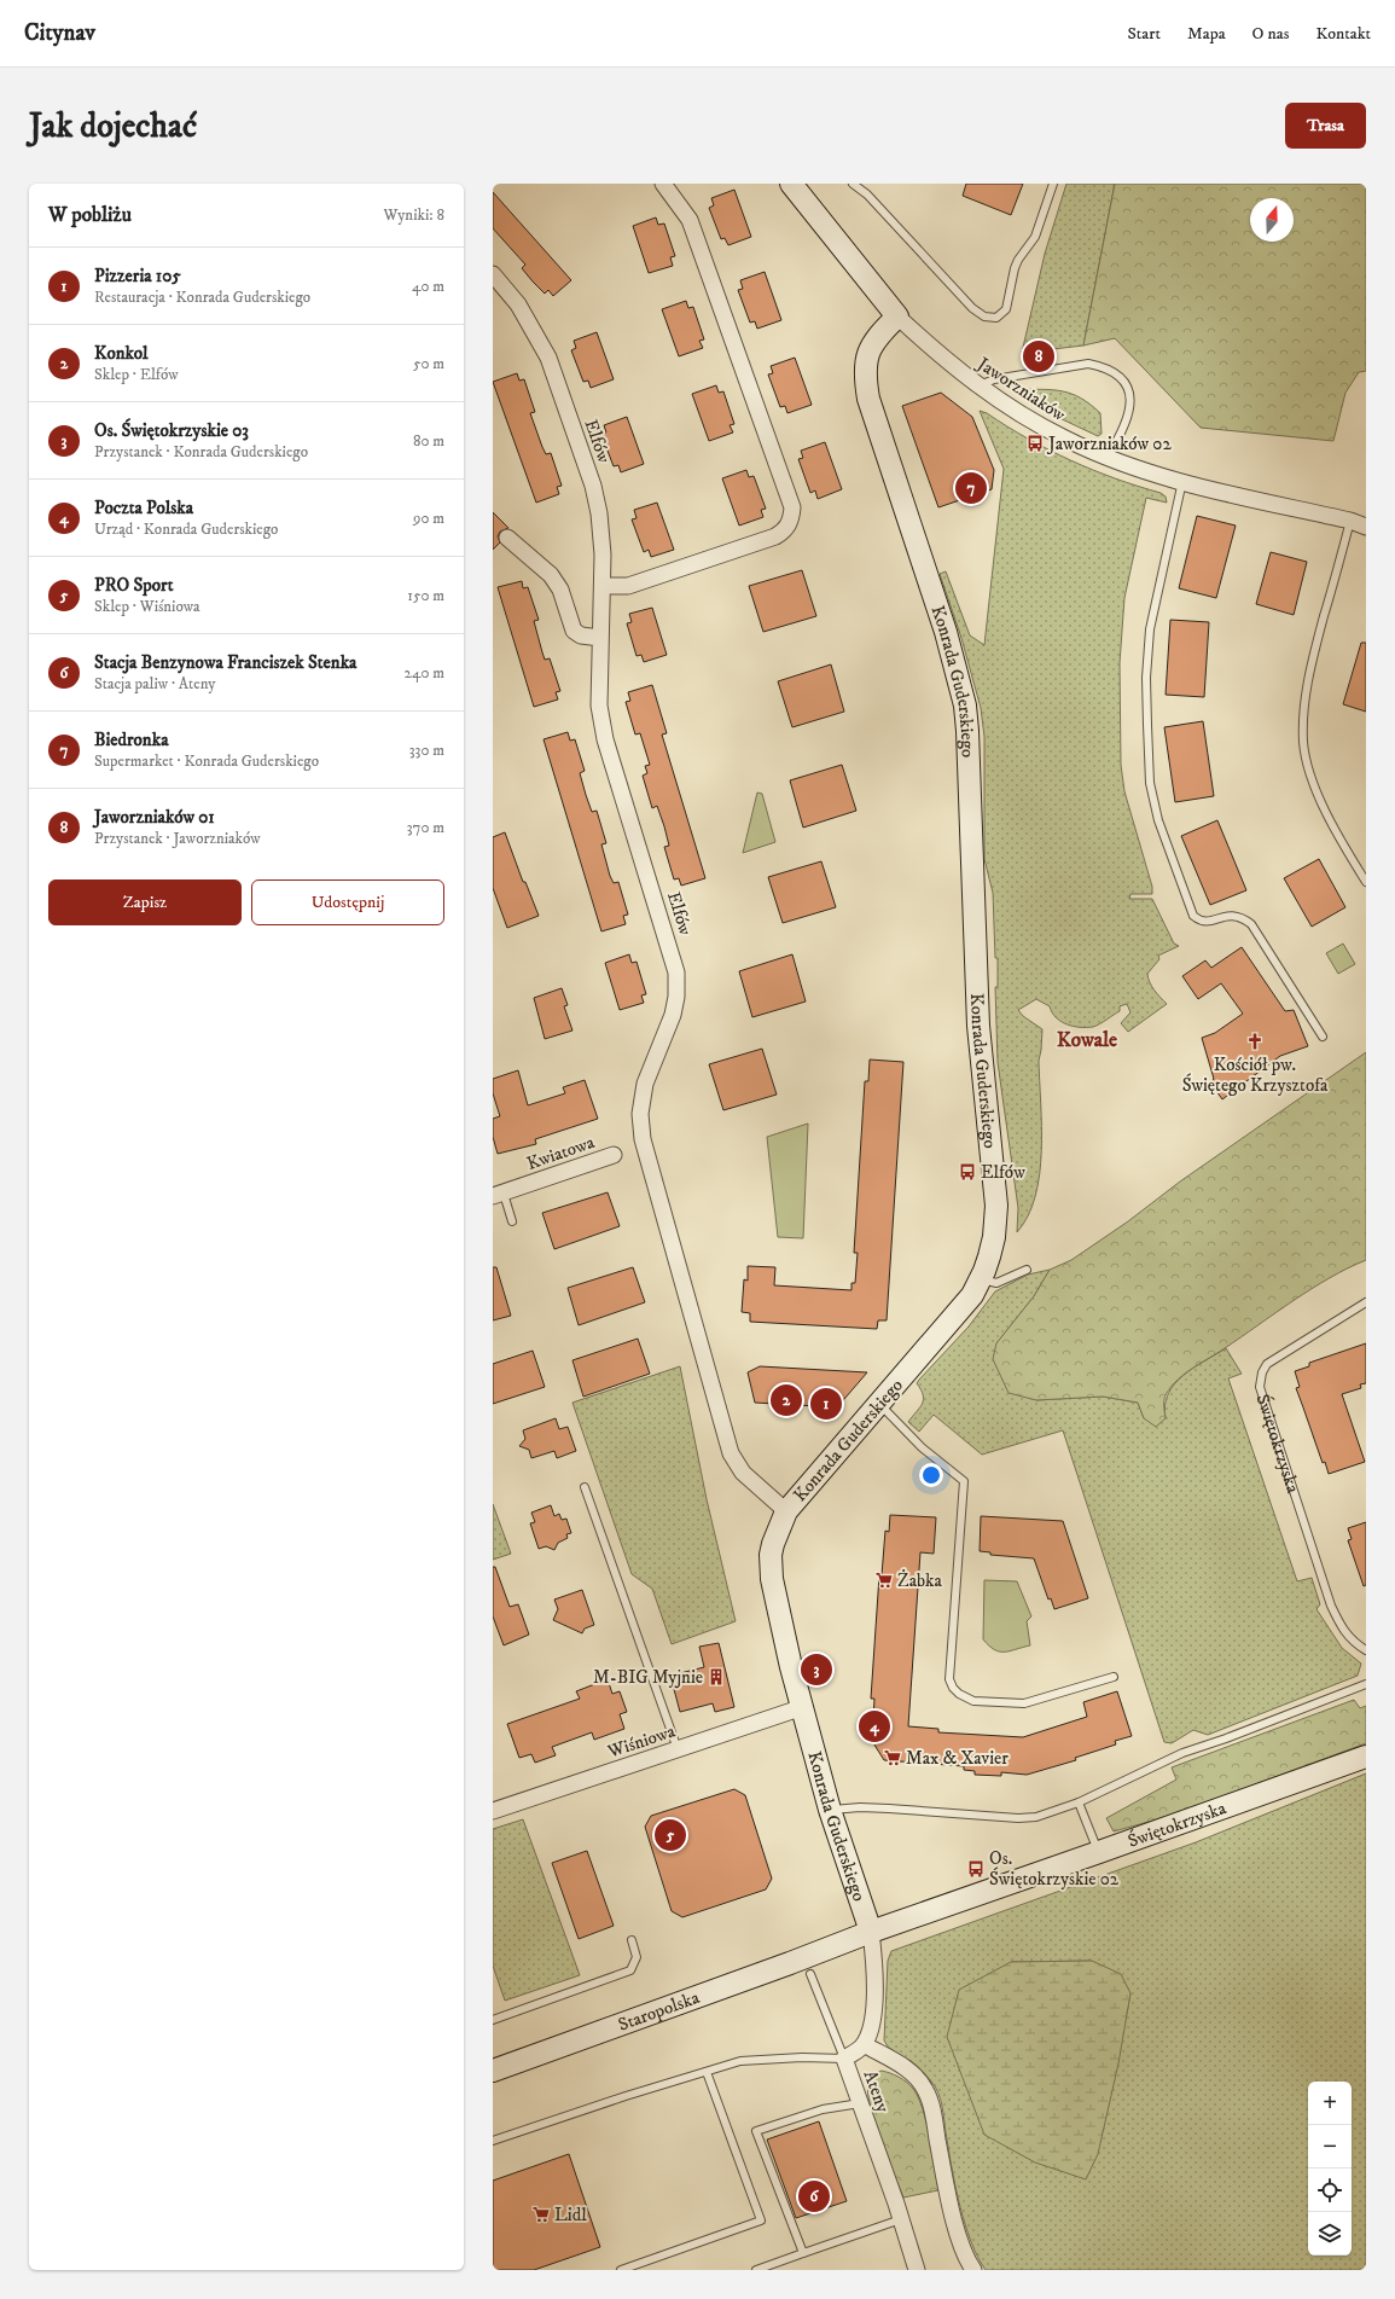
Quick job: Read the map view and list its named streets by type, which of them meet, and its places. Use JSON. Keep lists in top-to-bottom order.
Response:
{
  "streets": {
    "street": [
      "Jaworzniaków",
      "Elfów",
      "Konrada Guderskiego",
      "Kwiatowa",
      "Świętokrzyska",
      "Wiśniowa",
      "Staropolska",
      "Ateny"
    ]
  },
  "crossings": [
    ["Jaworzniaków", "Konrada Guderskiego"],
    ["Elfów", "Konrada Guderskiego"],
    ["Konrada Guderskiego", "Świętokrzyska"],
    ["Konrada Guderskiego", "Wiśniowa"],
    ["Konrada Guderskiego", "Ateny"],
    ["Świętokrzyska", "Staropolska"],
    ["Świętokrzyska", "Ateny"]
  ],
  "districts": ["Kowale"],
  "places": {
    "bus stop": ["Jaworzniaków 02", "Elfów", "Os. Świętokrzyskie 02"],
    "church": ["Kościół pw. Świętego Krzysztofa"],
    "supermarket": ["Żabka", "Max & Xavier", "Lidl"],
    "building": ["M-BIG Myjnie"]
  },
  "north": "top",
  "page": {
    "header": "Citynav",
    "nav": [
      "Start",
      "Mapa",
      "O nas",
      "Kontakt"
    ],
    "buttons": [
      "Trasa",
      ["Zapisz", "Udostępnij"]
    ],
    "title": "Jak dojechać",
    "heading": ["W pobliżu", "Wyniki: 8"],
    "list": [
      {
        "mark": "1",
        "name": "Pizzeria 105",
        "note": "Restauracja · Konrada Guderskiego",
        "value": "40 m"
      },
      {
        "mark": "2",
        "name": "Konkol",
        "note": "Sklep · Elfów",
        "value": "50 m"
      },
      {
        "mark": "3",
        "name": "Os. Świętokrzyskie 03",
        "note": "Przystanek · Konrada Guderskiego",
        "value": "80 m"
      },
      {
        "mark": "4",
        "name": "Poczta Polska",
        "note": "Urząd · Konrada Guderskiego",
        "value": "90 m"
      },
      {
        "mark": "5",
        "name": "PRO Sport",
        "note": "Sklep · Wiśniowa",
        "value": "150 m"
      },
      {
        "mark": "6",
        "name": "Stacja Benzynowa Franciszek Stenka",
        "note": "Stacja paliw · Ateny",
        "value": "240 m"
      },
      {
        "mark": "7",
        "name": "Biedronka",
        "note": "Supermarket · Konrada Guderskiego",
        "value": "330 m"
      },
      {
        "mark": "8",
        "name": "Jaworzniaków 01",
        "note": "Przystanek · Jaworzniaków",
        "value": "370 m"
      }
    ],
    "pins": [
      "8",
      "7",
      "2",
      "1",
      "3",
      "4",
      "5",
      "6"
    ],
    "map_buttons": ["+", "−"]
  }
}
